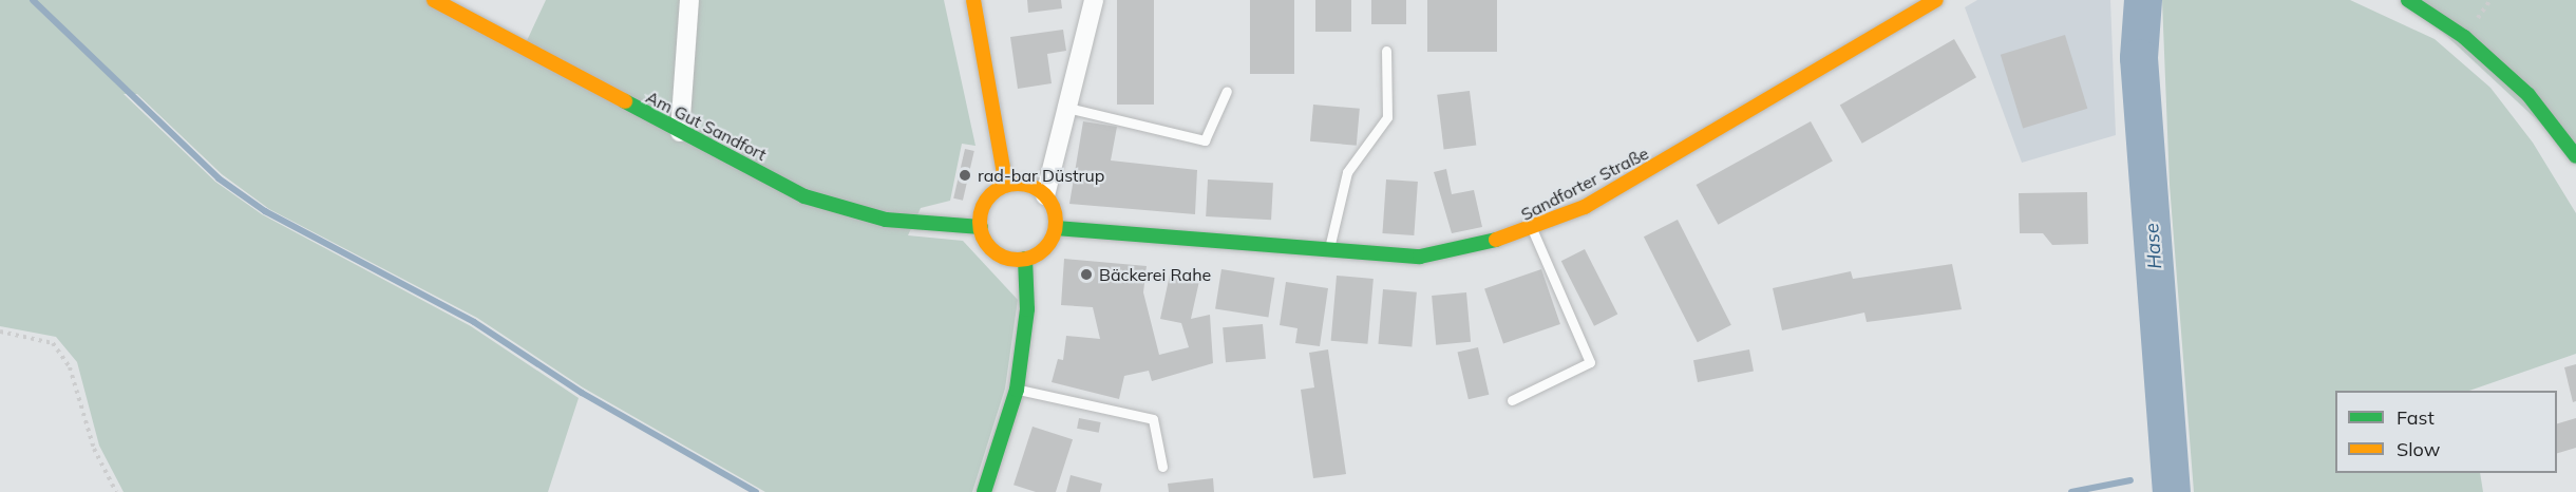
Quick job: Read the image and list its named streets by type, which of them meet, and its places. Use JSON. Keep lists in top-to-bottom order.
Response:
{
  "streets": {
    "street": ["Am Gut Sandfort", "Sandforter Straße"]
  },
  "crossings": [
    ["Am Gut Sandfort", "Sandforter Straße"]
  ],
  "water": ["Hase"],
  "places": ["rad-bar Düstrup", "Bäckerei Rahe"],
  "legend": ["Fast", "Slow"]
}
